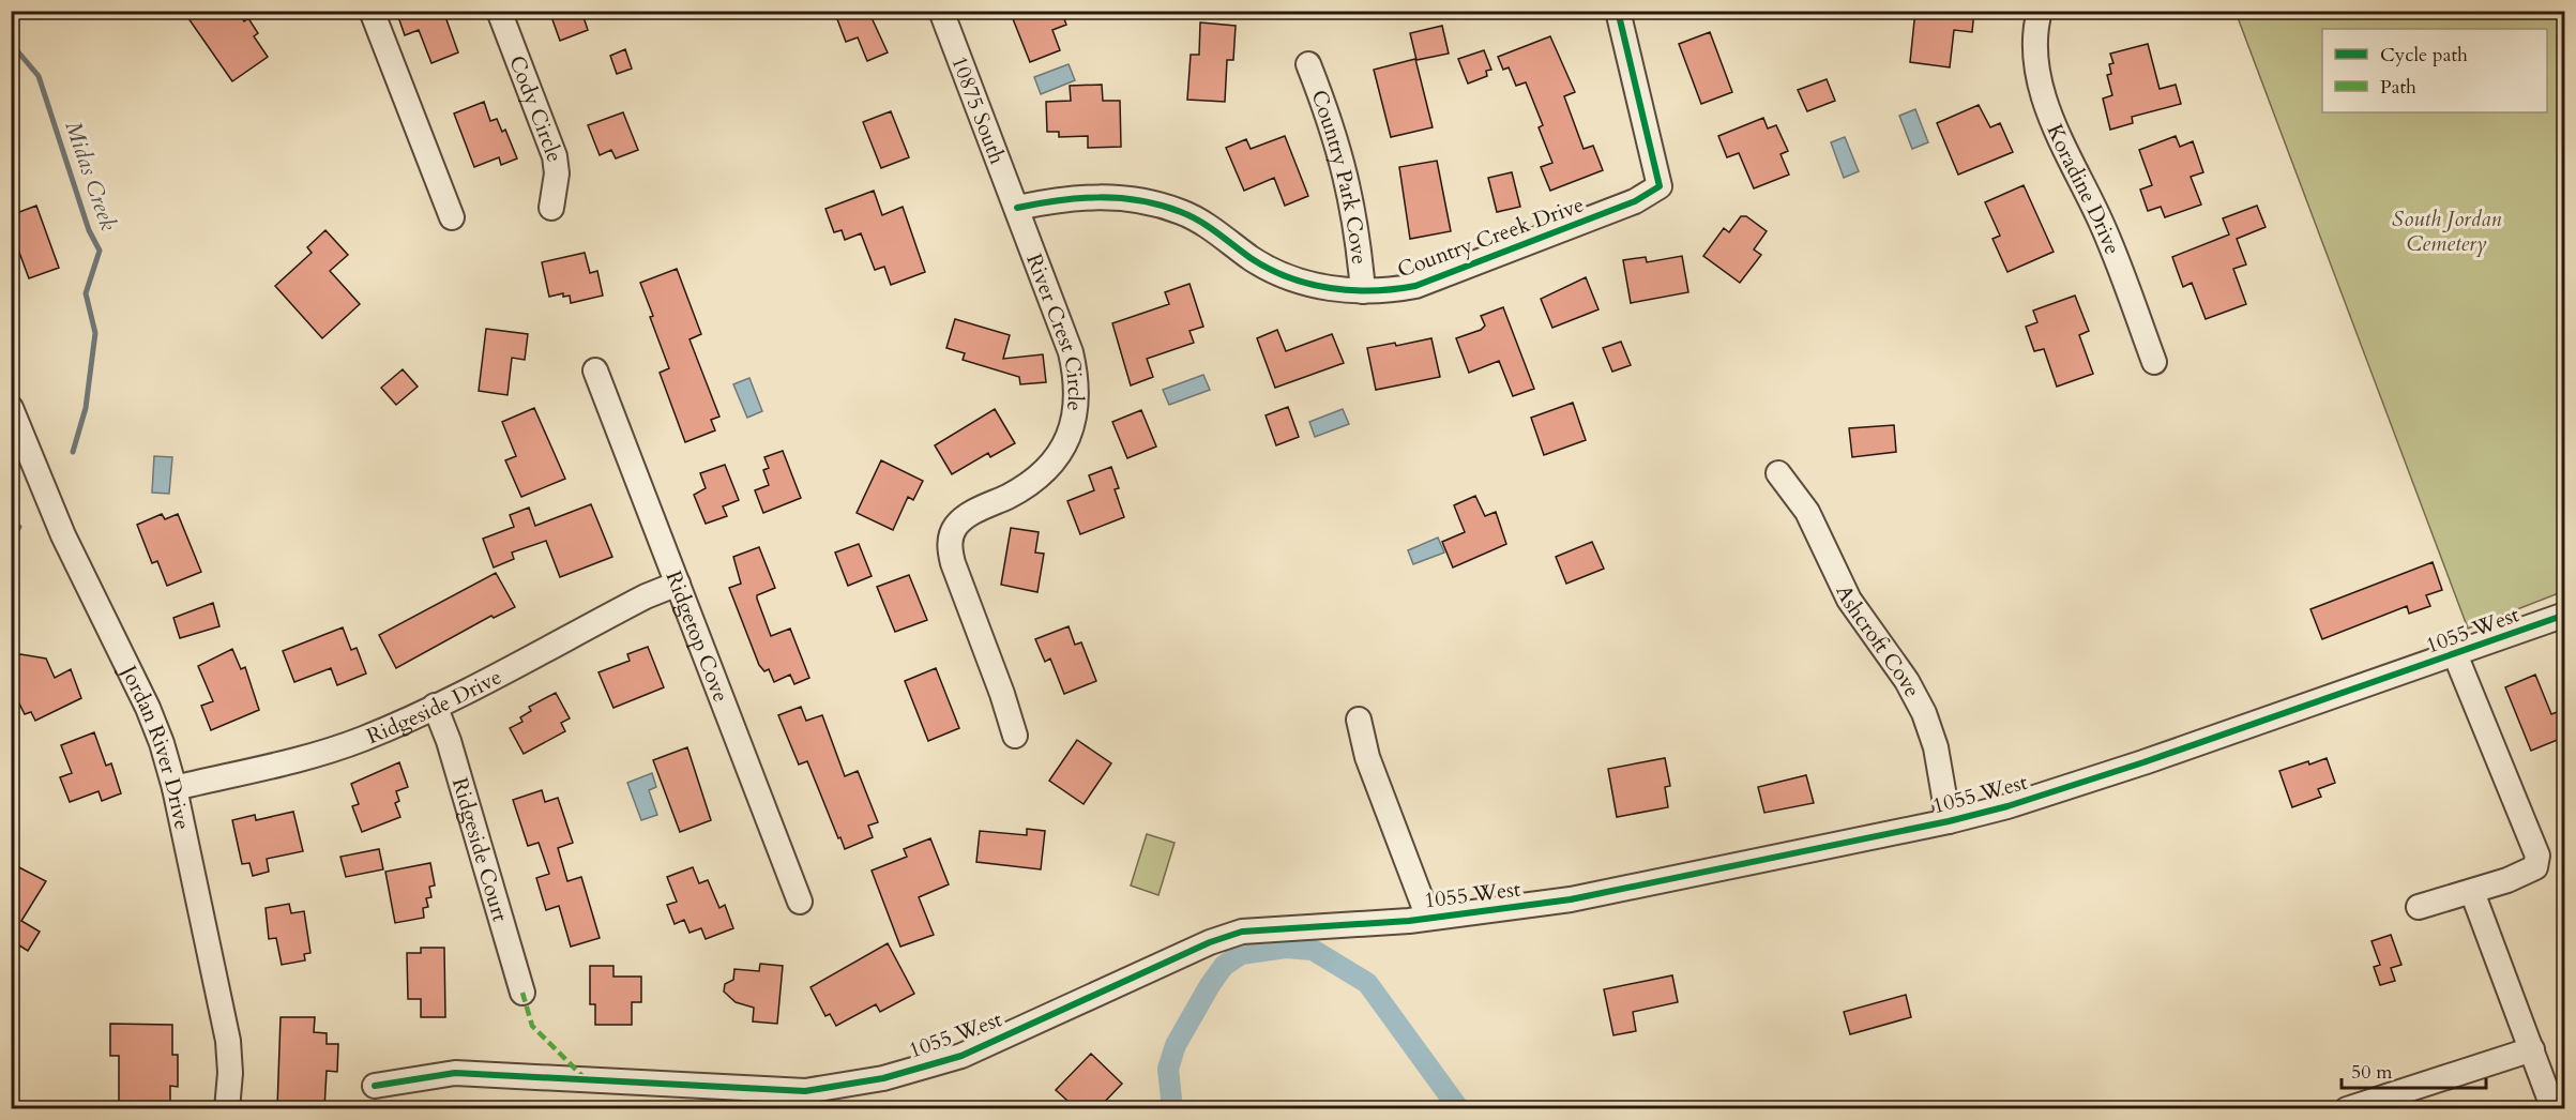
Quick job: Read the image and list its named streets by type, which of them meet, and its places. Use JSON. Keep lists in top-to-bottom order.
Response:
{
  "streets": {
    "street": [
      "Cody Circle",
      "10875 South",
      "Country Park Cove",
      "Koradine Drive",
      "Country Creek Drive",
      "River Crest Circle",
      "1055 West",
      "Ridgetop Cove",
      "Ashcroft Cove",
      "Ridgeside Drive",
      "Jordan River Drive",
      "Ridgeside Court"
    ]
  },
  "crossings": [
    ["10875 South", "Country Creek Drive"],
    ["10875 South", "River Crest Circle"],
    ["Country Park Cove", "Country Creek Drive"],
    ["Country Creek Drive", "River Crest Circle"],
    ["1055 West", "Ashcroft Cove"],
    ["Ridgetop Cove", "Ridgeside Drive"],
    ["Ridgeside Drive", "Jordan River Drive"],
    ["Ridgeside Drive", "Ridgeside Court"]
  ],
  "water": ["Midas Creek"],
  "parks": ["South Jordan Cemetery"],
  "legend": ["Cycle path", "Path"],
  "scale_bar": "50 m"
}
